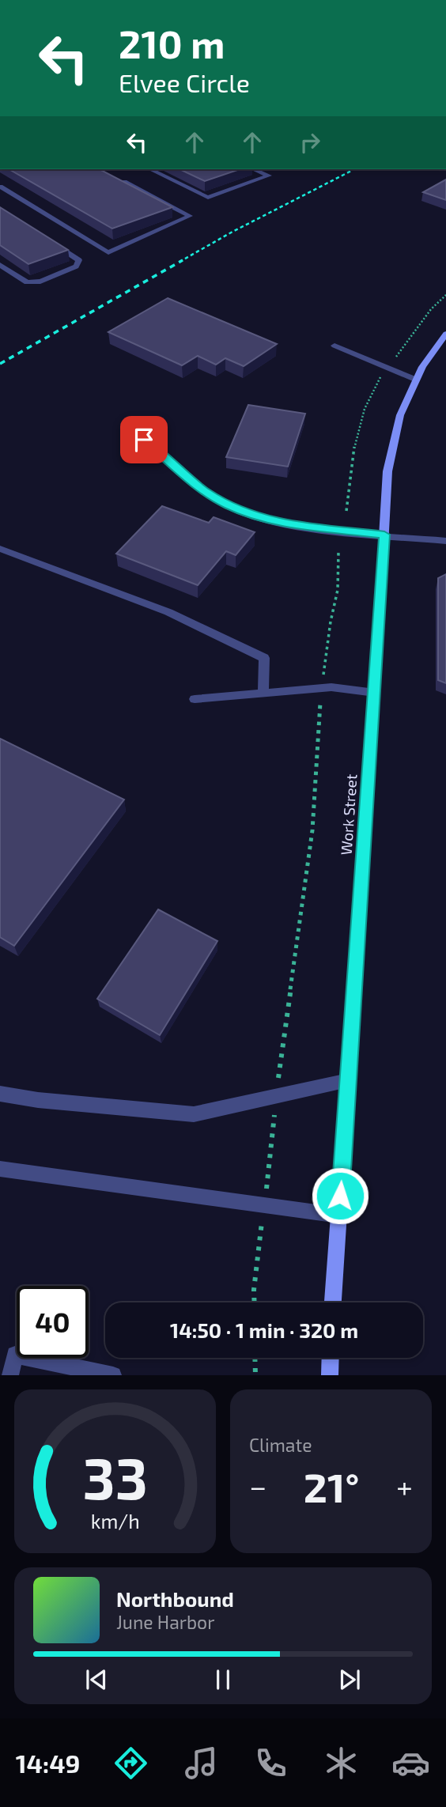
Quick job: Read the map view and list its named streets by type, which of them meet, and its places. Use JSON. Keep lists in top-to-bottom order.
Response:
{
  "streets": {
    "street": ["Work Street"]
  },
  "page": {
    "turn": ["210 m", "Elvee Circle"],
    "limit": "40",
    "trip": "14:50 · 1 min · 320 m",
    "tile": "Climate",
    "heat": ["−", "21°", "+"],
    "song": ["Northbound", "June Harbor"],
    "tabs": "14:49",
    "gauge": ["33", "km/h"]
  }
}
